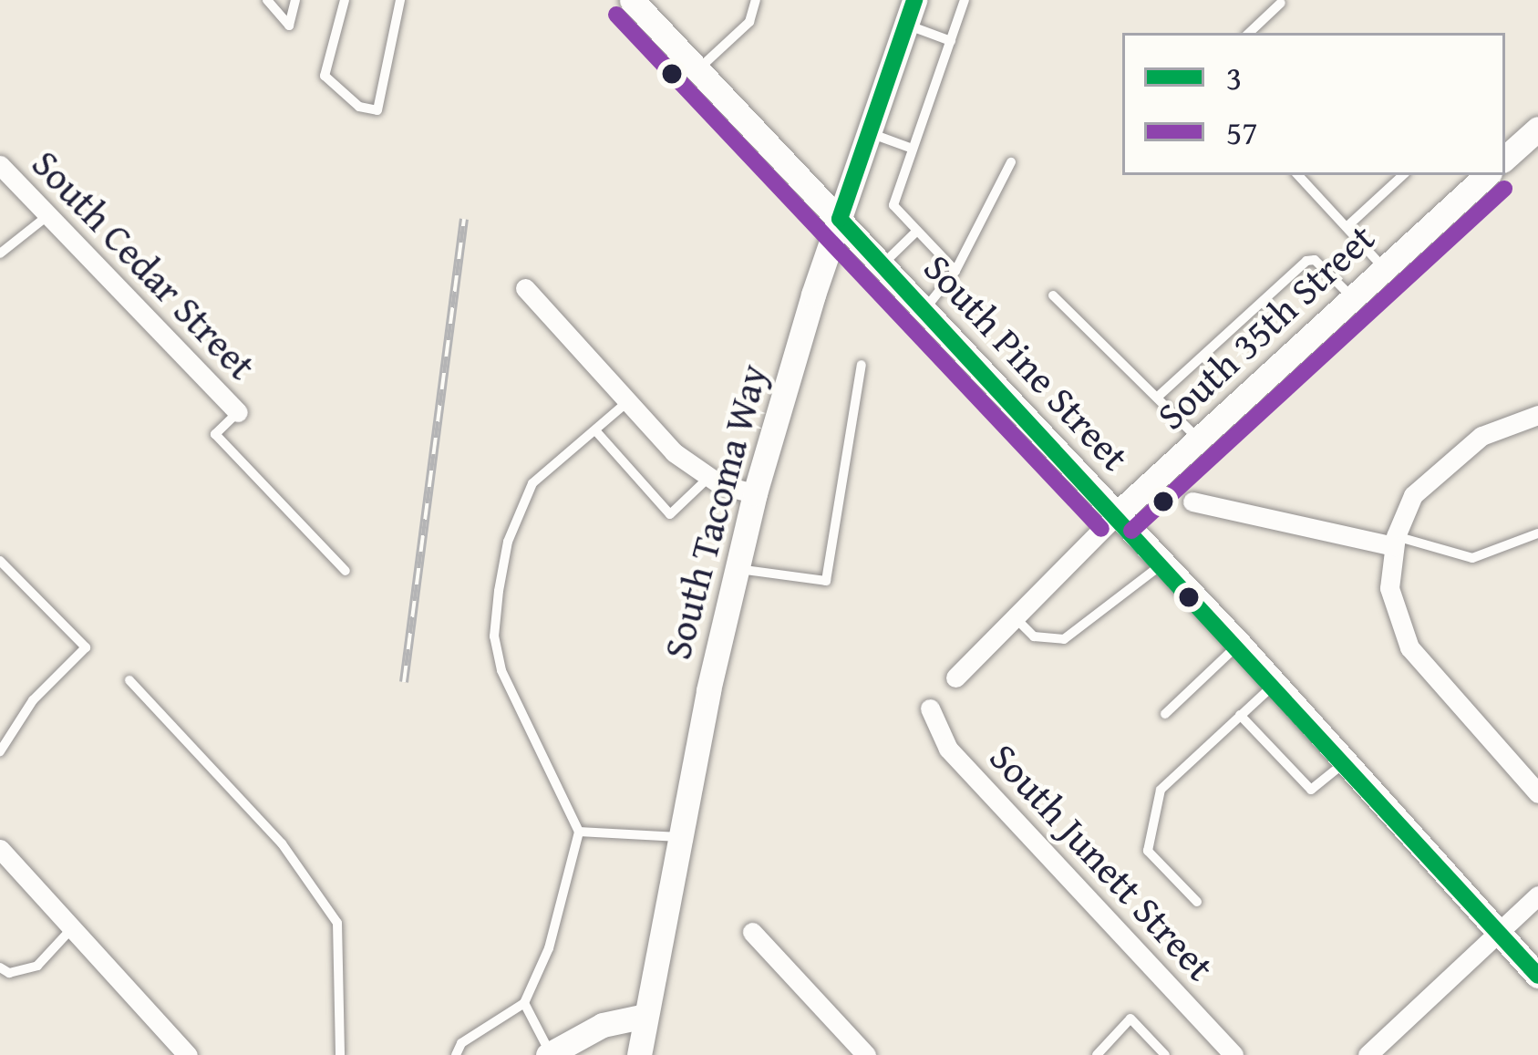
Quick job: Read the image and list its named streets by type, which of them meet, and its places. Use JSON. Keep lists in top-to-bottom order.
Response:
{
  "streets": {
    "main road": ["South 35th Street", "South Pine Street", "South Tacoma Way"],
    "street": ["South Cedar Street", "South Junett Street"]
  },
  "crossings": [
    ["South 35th Street", "South Pine Street"],
    ["South Pine Street", "South Tacoma Way"]
  ],
  "lines": ["transit line 3", "transit line 57"],
  "legend": ["3", "57"]
}
